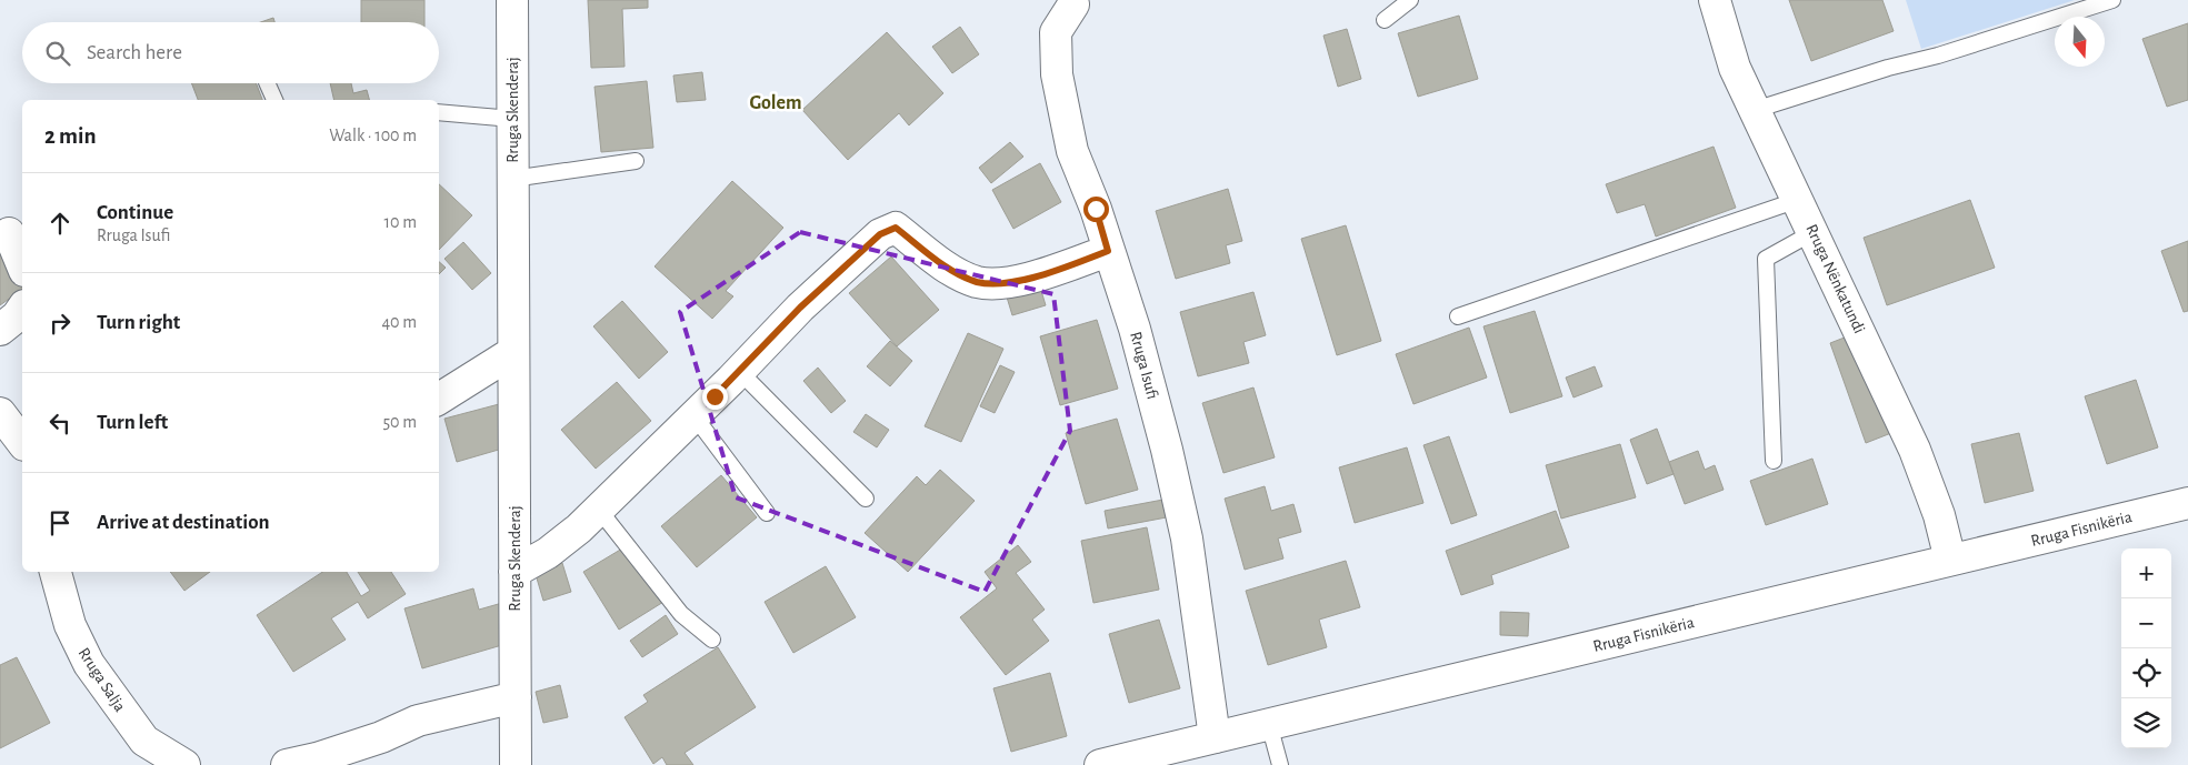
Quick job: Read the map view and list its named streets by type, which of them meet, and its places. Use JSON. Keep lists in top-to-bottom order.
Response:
{
  "streets": {
    "street": [
      "Rruga Skenderaj",
      "Rruga Nënkatundi",
      "Rruga Isufi",
      "Rruga Fisnikëria",
      "Rruga Salja"
    ]
  },
  "crossings": [
    ["Rruga Nënkatundi", "Rruga Fisnikëria"],
    ["Rruga Isufi", "Rruga Fisnikëria"]
  ],
  "districts": ["Golem"],
  "north": "bottom",
  "page": {
    "search": "Search here",
    "heading": ["2 min", "Walk · 100 m"],
    "list": [
      ["Continue", "Rruga Isufi", "10 m"],
      ["Turn right", "40 m"],
      ["Turn left", "50 m"],
      "Arrive at destination"
    ],
    "map_buttons": ["+", "−"]
  }
}
